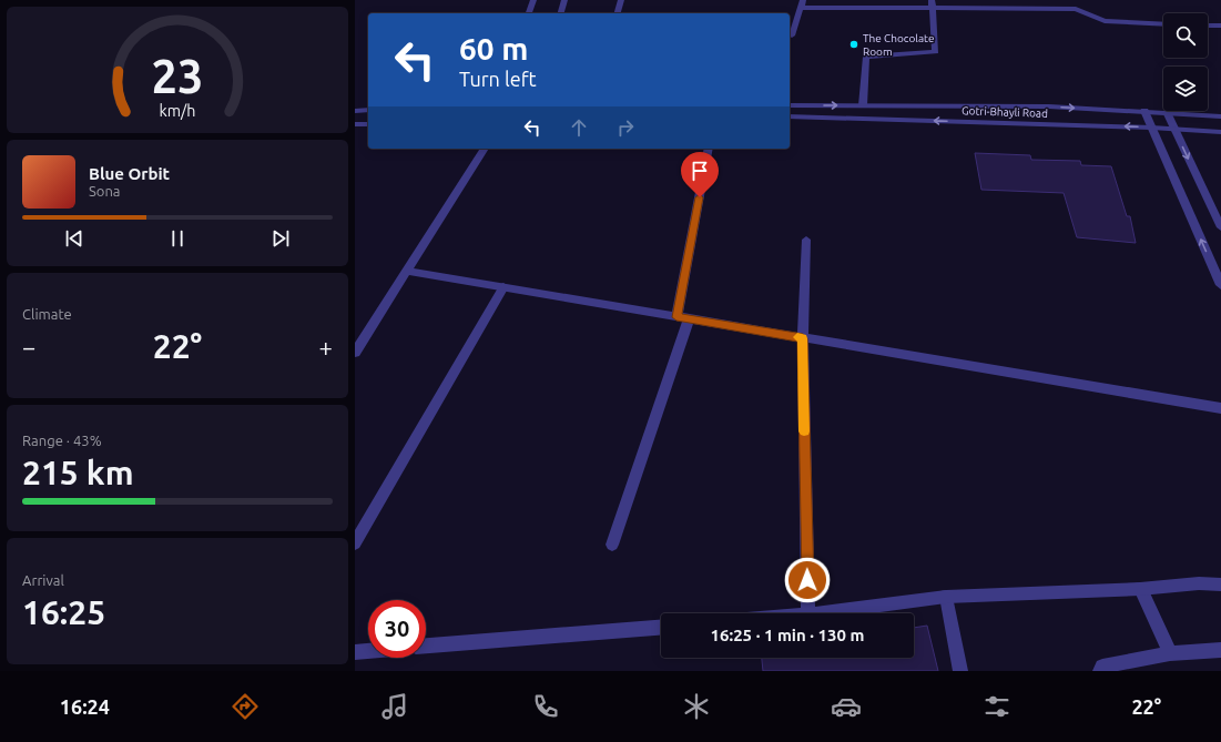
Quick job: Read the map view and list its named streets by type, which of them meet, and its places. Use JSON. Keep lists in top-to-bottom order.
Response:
{
  "streets": {
    "street": ["Gotri-Bhayli Road"]
  },
  "places": ["The Chocolate Room"],
  "page": {
    "turn": ["60 m", "Turn left"],
    "song": ["Blue Orbit", "Sona"],
    "tile": [
      "Climate",
      ["Range · 43%", "215 km"],
      ["Arrival", "16:25"]
    ],
    "heat": ["−", "22°", "+"],
    "limit": "30",
    "trip": "16:25 · 1 min · 130 m",
    "tabs": ["16:24", "22°"],
    "gauge": ["23", "km/h"]
  }
}
